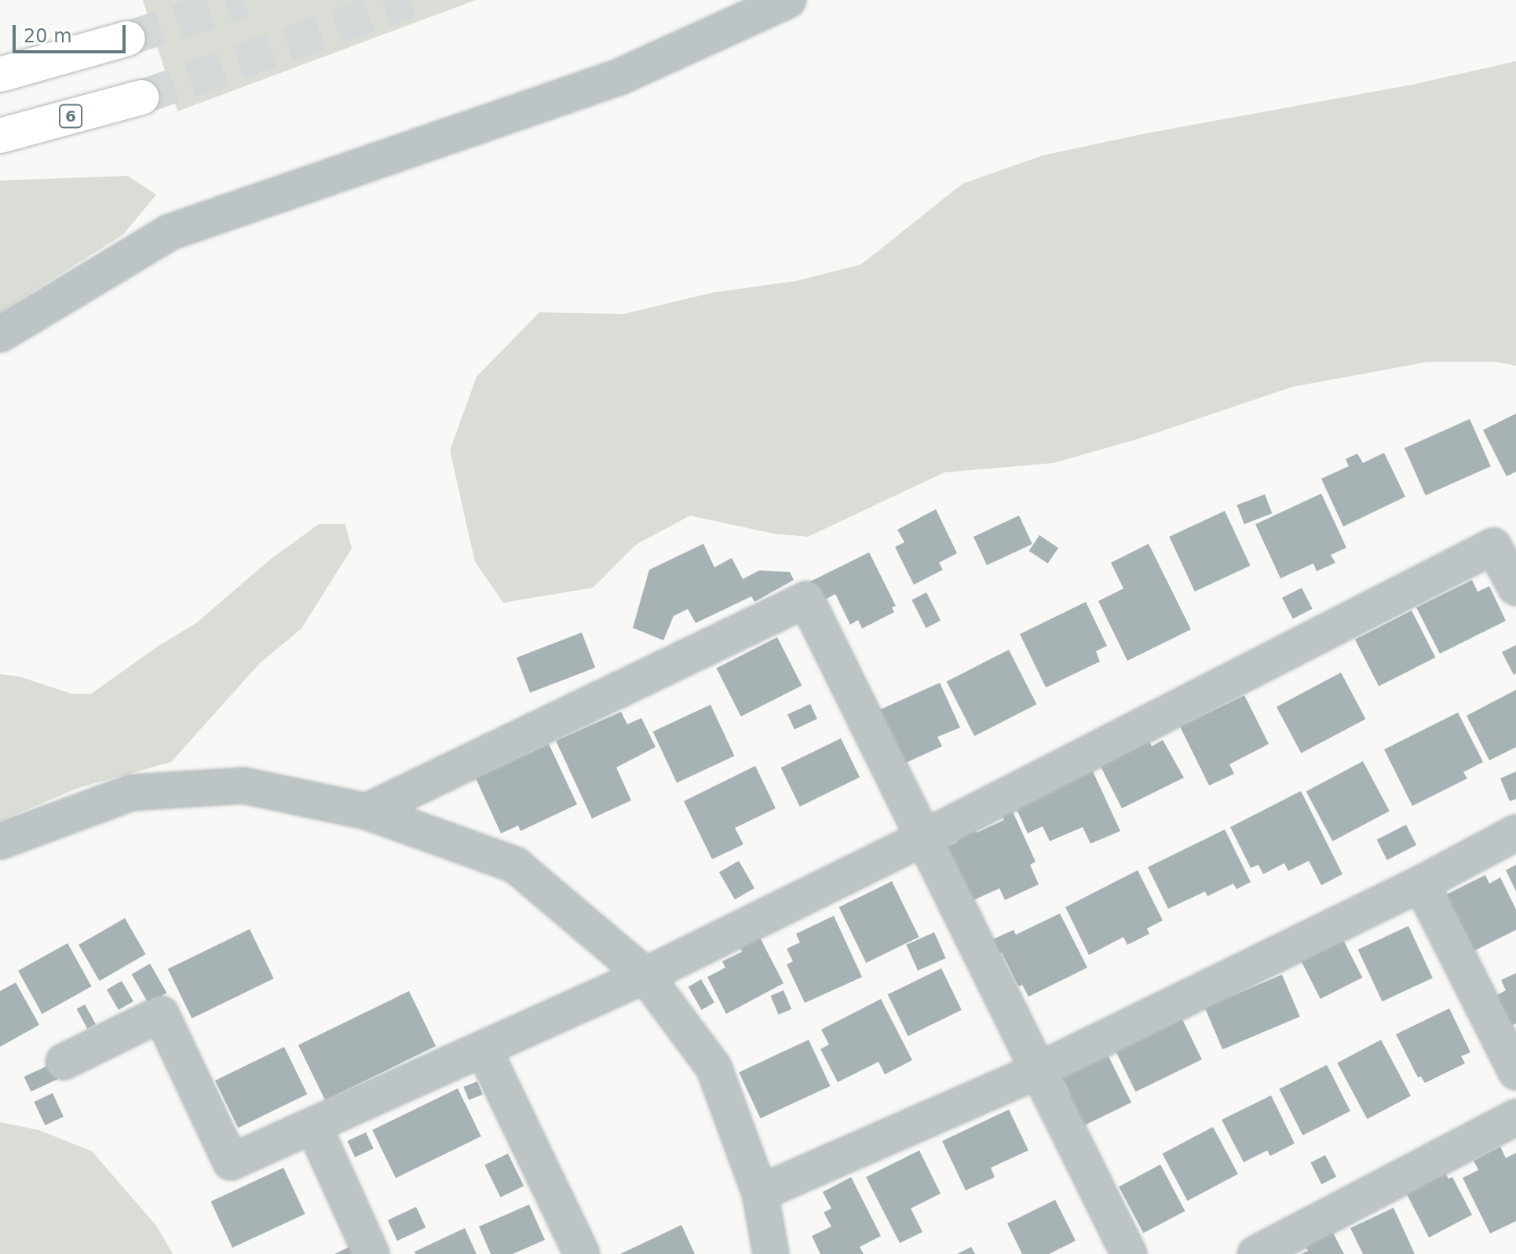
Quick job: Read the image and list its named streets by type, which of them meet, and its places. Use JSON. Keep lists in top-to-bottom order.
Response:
{
  "streets": {
    "highway": ["6"]
  },
  "scale_bar": "20 m"
}
